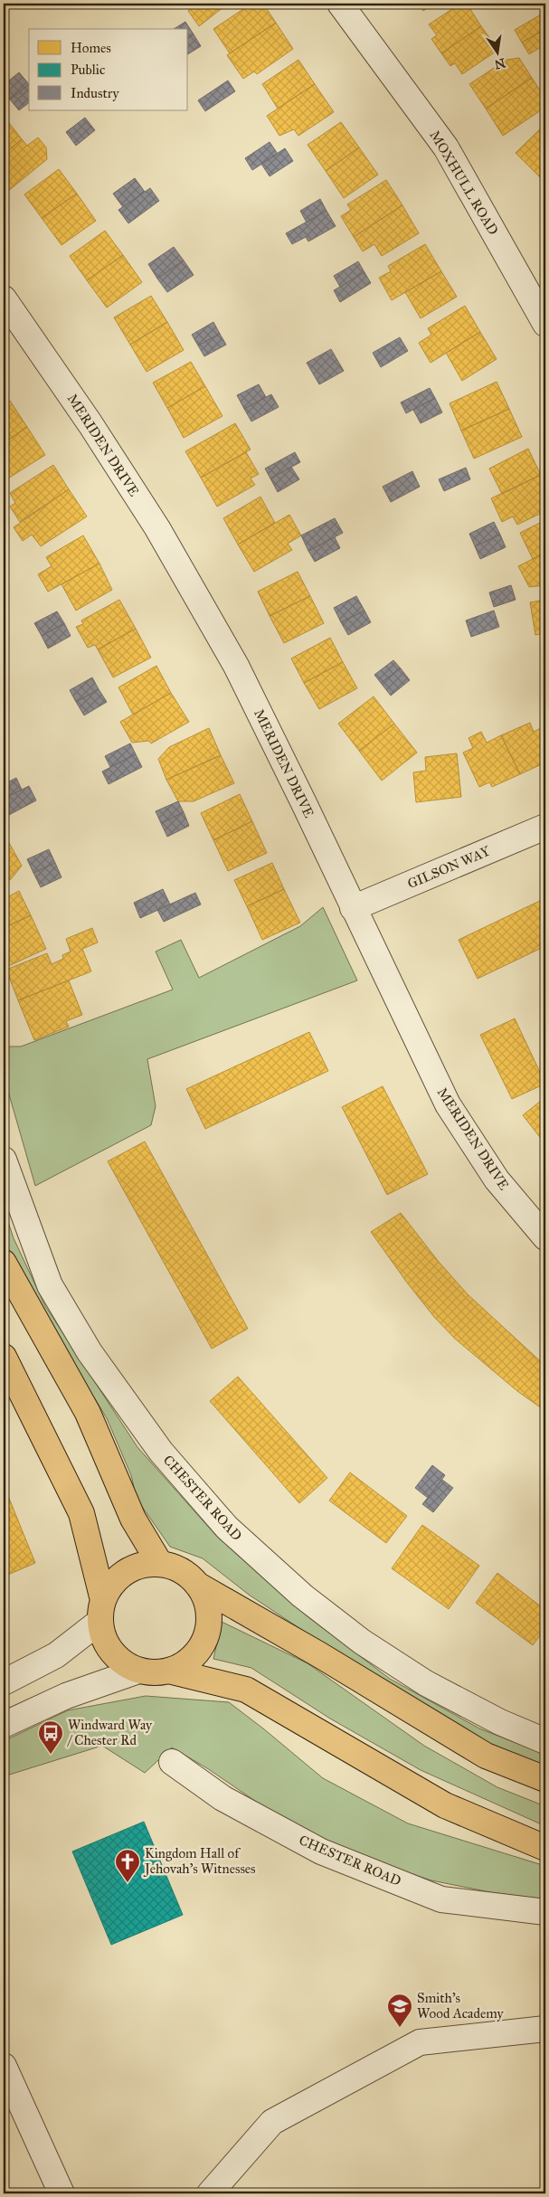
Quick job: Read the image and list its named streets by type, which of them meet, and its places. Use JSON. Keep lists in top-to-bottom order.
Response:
{
  "streets": {
    "street": [
      "MOXHULL ROAD",
      "MERIDEN DRIVE",
      "GILSON WAY",
      "CHESTER ROAD"
    ]
  },
  "crossings": [
    ["MERIDEN DRIVE", "GILSON WAY"]
  ],
  "places": {
    "bus stop": ["Windward Way / Chester Rd"],
    "church": ["Kingdom Hall of Jehovah's Witnesses"],
    "school or university": ["Smith's Wood Academy"]
  },
  "legend": ["Homes", "Public", "Industry"],
  "north": "bottom"
}
